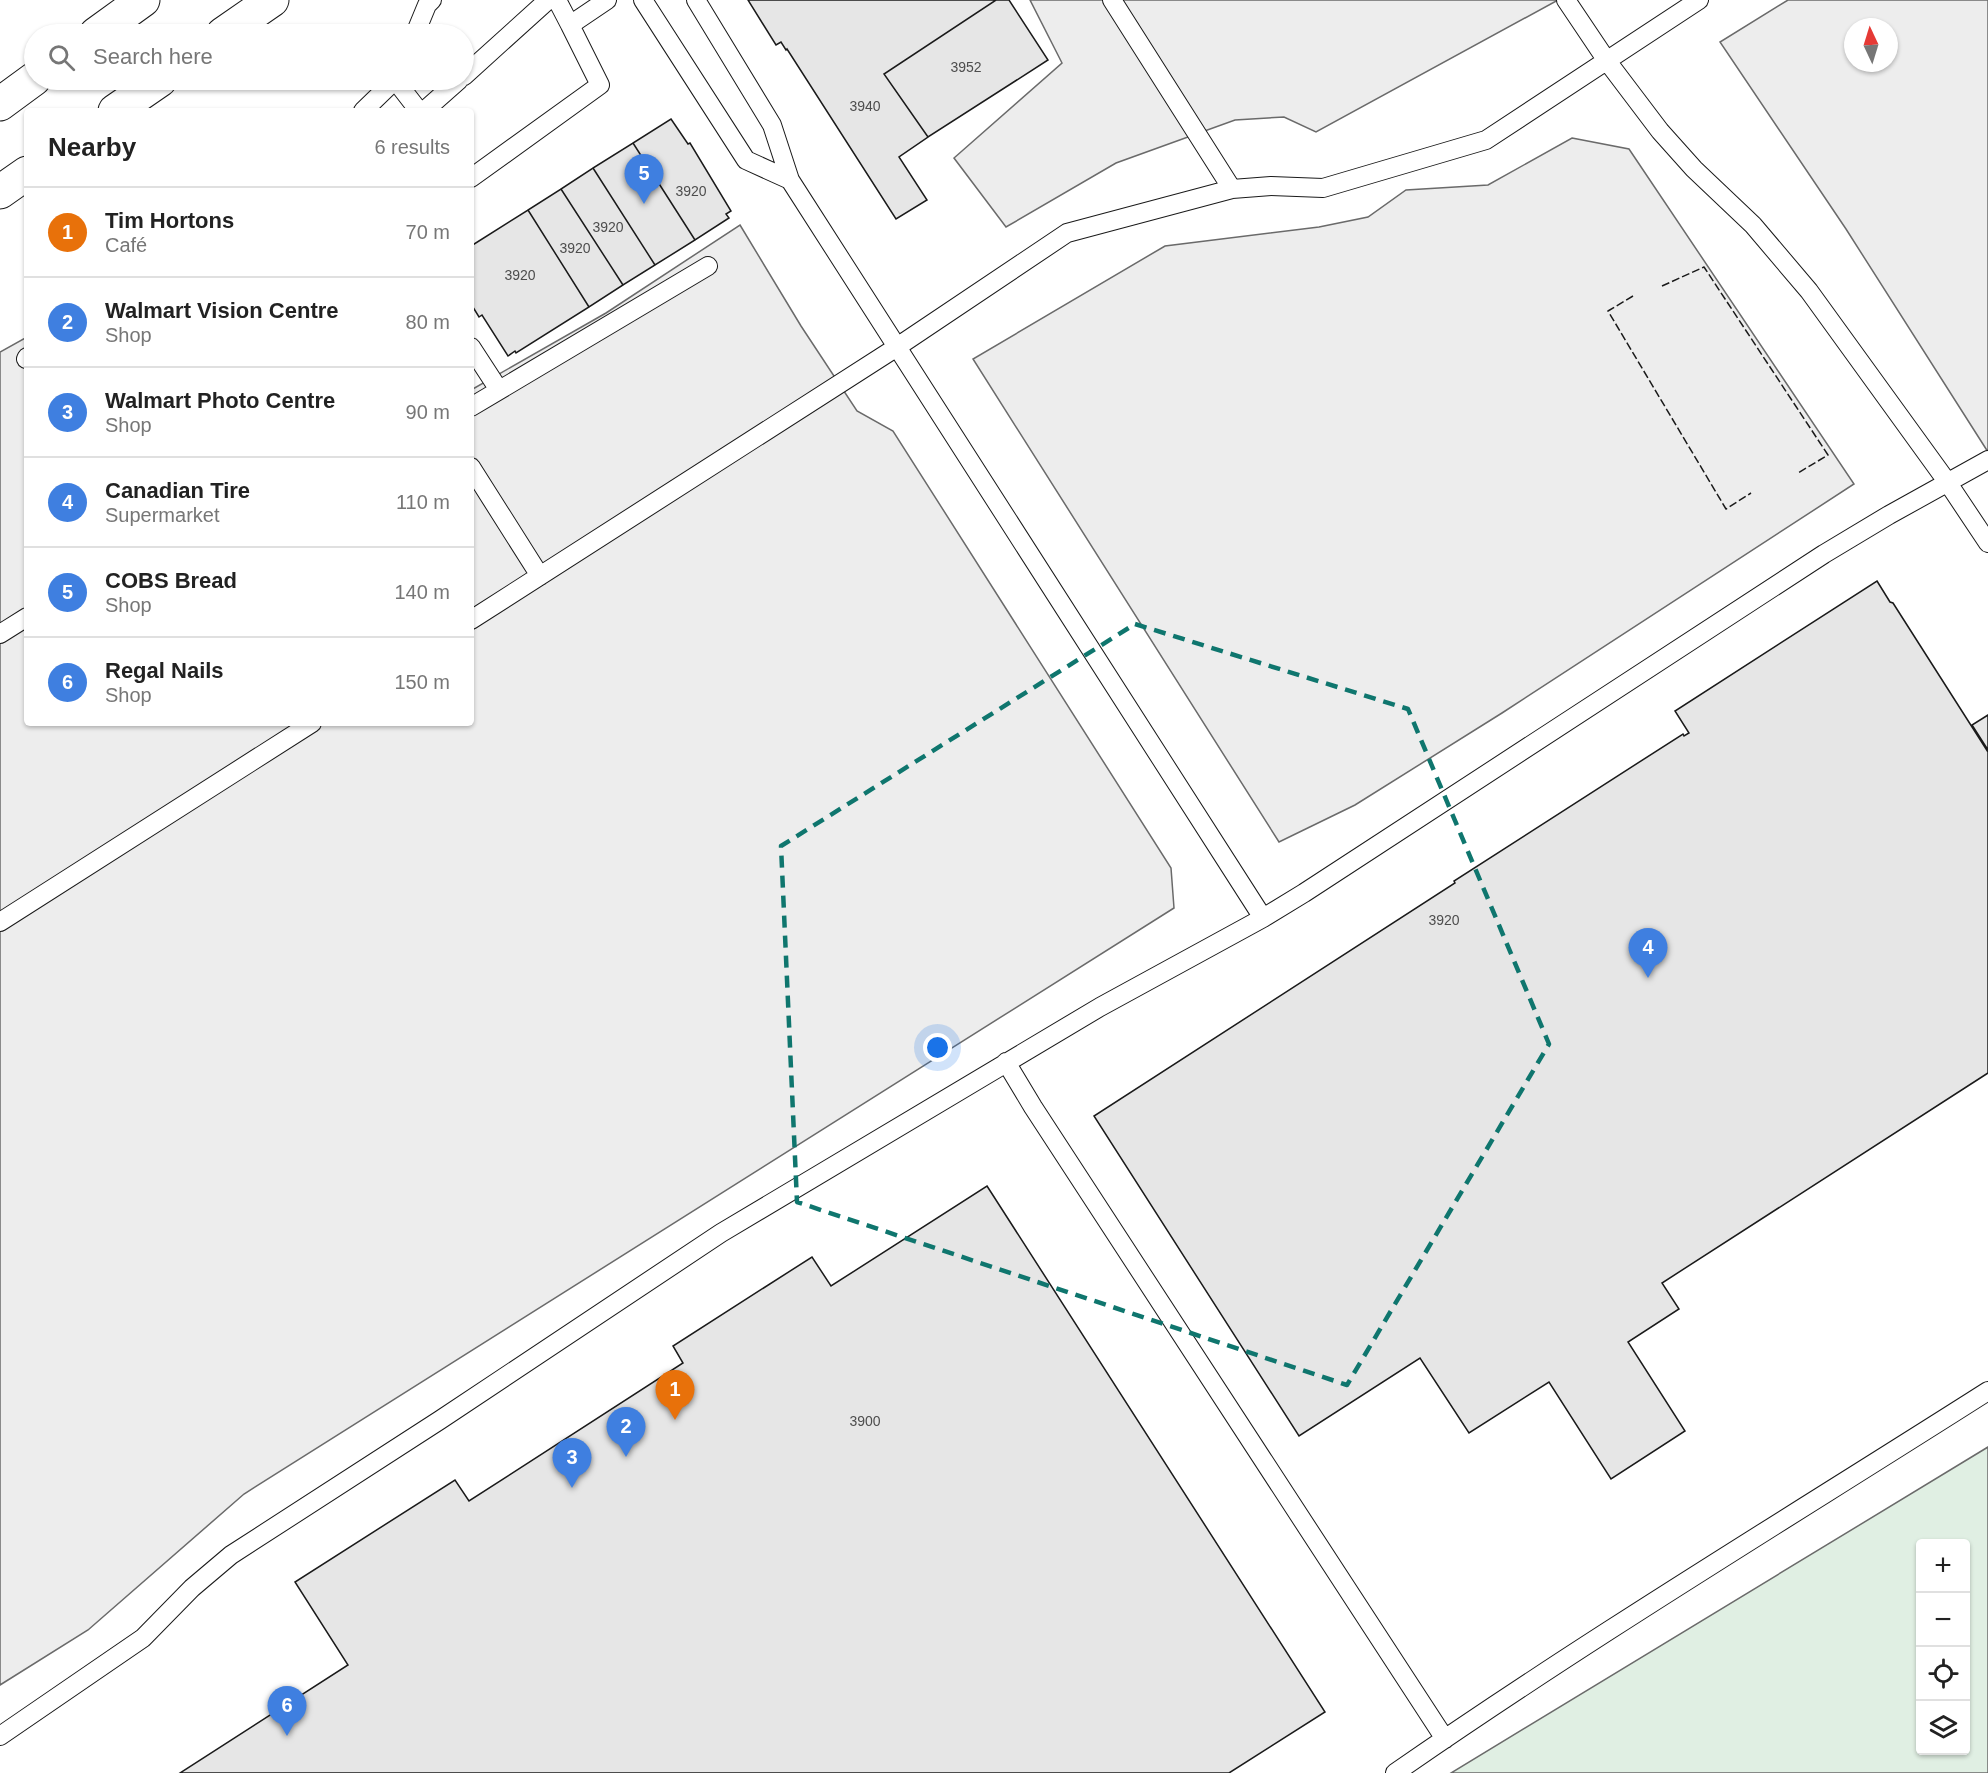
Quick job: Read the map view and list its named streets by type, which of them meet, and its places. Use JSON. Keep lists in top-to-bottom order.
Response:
{
  "house_numbers": [
    "3952",
    "3940",
    "3920",
    "3920",
    "3920",
    "3920",
    "3920",
    "3900"
  ],
  "north": "top",
  "page": {
    "search": "Search here",
    "heading": ["Nearby", "6 results"],
    "pins": [
      "5",
      "4",
      "1",
      "2",
      "3",
      "6"
    ],
    "list": [
      {
        "mark": "1",
        "name": "Tim Hortons",
        "note": "Café",
        "value": "70 m"
      },
      {
        "mark": "2",
        "name": "Walmart Vision Centre",
        "note": "Shop",
        "value": "80 m"
      },
      {
        "mark": "3",
        "name": "Walmart Photo Centre",
        "note": "Shop",
        "value": "90 m"
      },
      {
        "mark": "4",
        "name": "Canadian Tire",
        "note": "Supermarket",
        "value": "110 m"
      },
      {
        "mark": "5",
        "name": "COBS Bread",
        "note": "Shop",
        "value": "140 m"
      },
      {
        "mark": "6",
        "name": "Regal Nails",
        "note": "Shop",
        "value": "150 m"
      }
    ],
    "map_buttons": ["+", "−"]
  }
}
